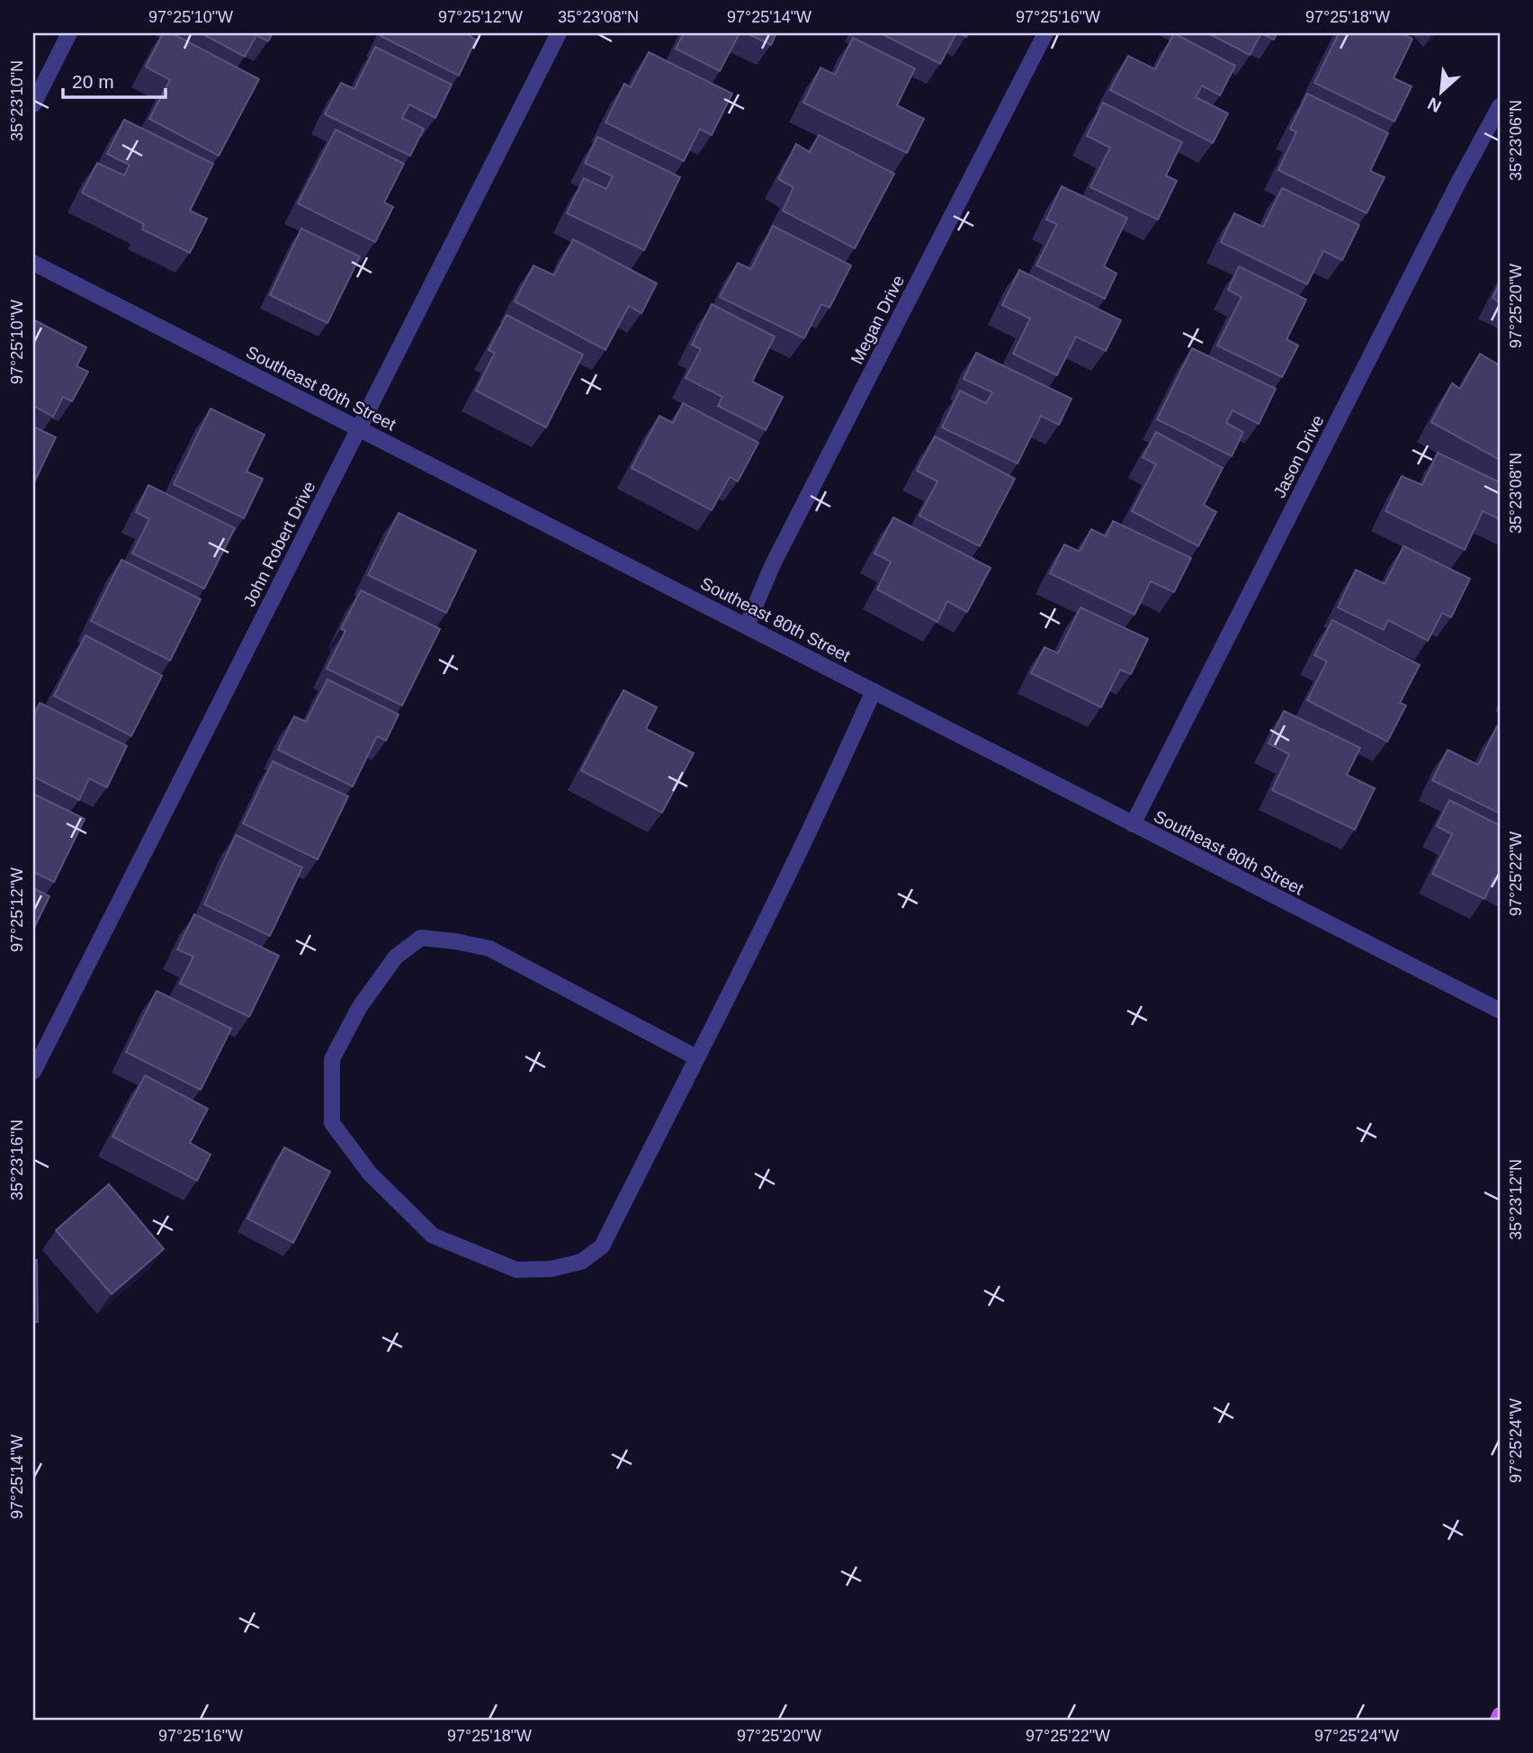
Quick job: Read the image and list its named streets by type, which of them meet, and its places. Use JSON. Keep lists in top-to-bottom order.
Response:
{
  "streets": {
    "street": [
      "Megan Drive",
      "Southeast 80th Street",
      "Jason Drive",
      "John Robert Drive"
    ]
  },
  "crossings": [
    ["Megan Drive", "Southeast 80th Street"],
    ["Southeast 80th Street", "Jason Drive"],
    ["Southeast 80th Street", "John Robert Drive"]
  ],
  "scale_bar": "20 m",
  "north": "bottom left",
  "coordinates": [
    "97°25'10\"W",
    "97°25'12\"W",
    "35°23'08\"N",
    "97°25'14\"W",
    "97°25'16\"W",
    "97°25'18\"W",
    "35°23'10\"N",
    "35°23'06\"N",
    "97°25'20\"W",
    "97°25'22\"W",
    "35°23'16\"N",
    "35°23'12\"N",
    "97°25'24\"W"
  ]
}
